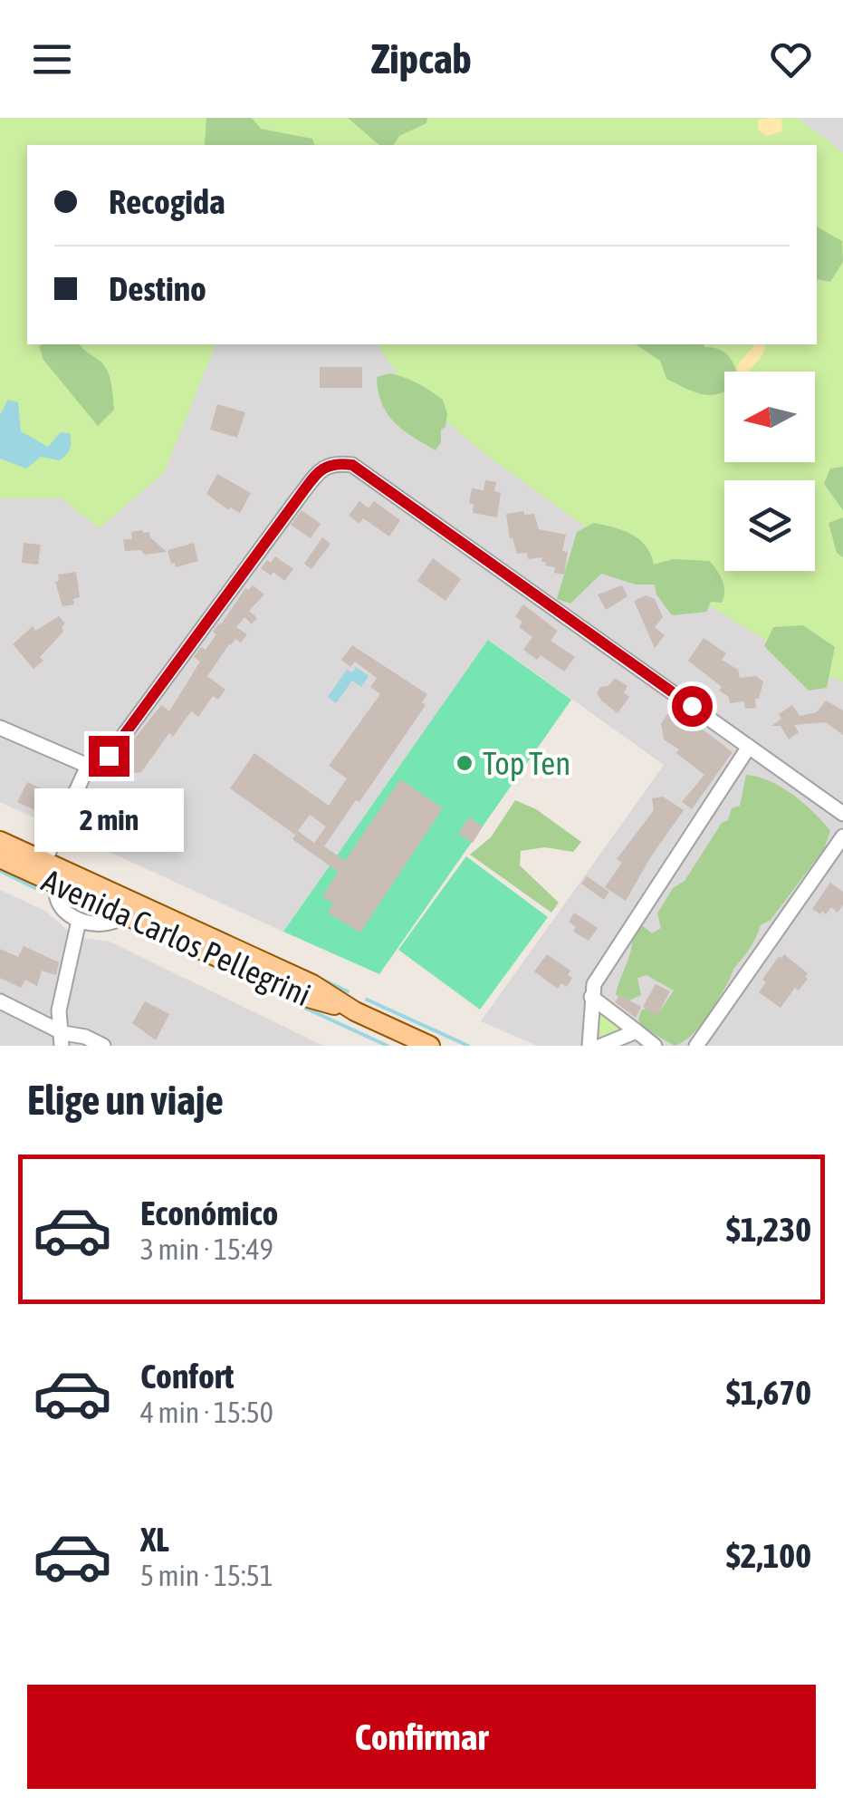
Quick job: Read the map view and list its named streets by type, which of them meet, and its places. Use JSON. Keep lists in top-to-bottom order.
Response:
{
  "streets": {
    "main road": ["Avenida Carlos Pellegrini"]
  },
  "places": ["Top Ten"],
  "north": "left",
  "page": {
    "header": "Zipcab",
    "banner": ["Recogida", "Destino"],
    "bubble": "2 min",
    "heading": "Elige un viaje",
    "list": [
      {
        "name": "Económico",
        "note": "3 min · 15:49",
        "value": "$1,230"
      },
      {
        "name": "Confort",
        "note": "4 min · 15:50",
        "value": "$1,670"
      },
      {
        "name": "XL",
        "note": "5 min · 15:51",
        "value": "$2,100"
      }
    ],
    "buttons": "Confirmar"
  }
}
